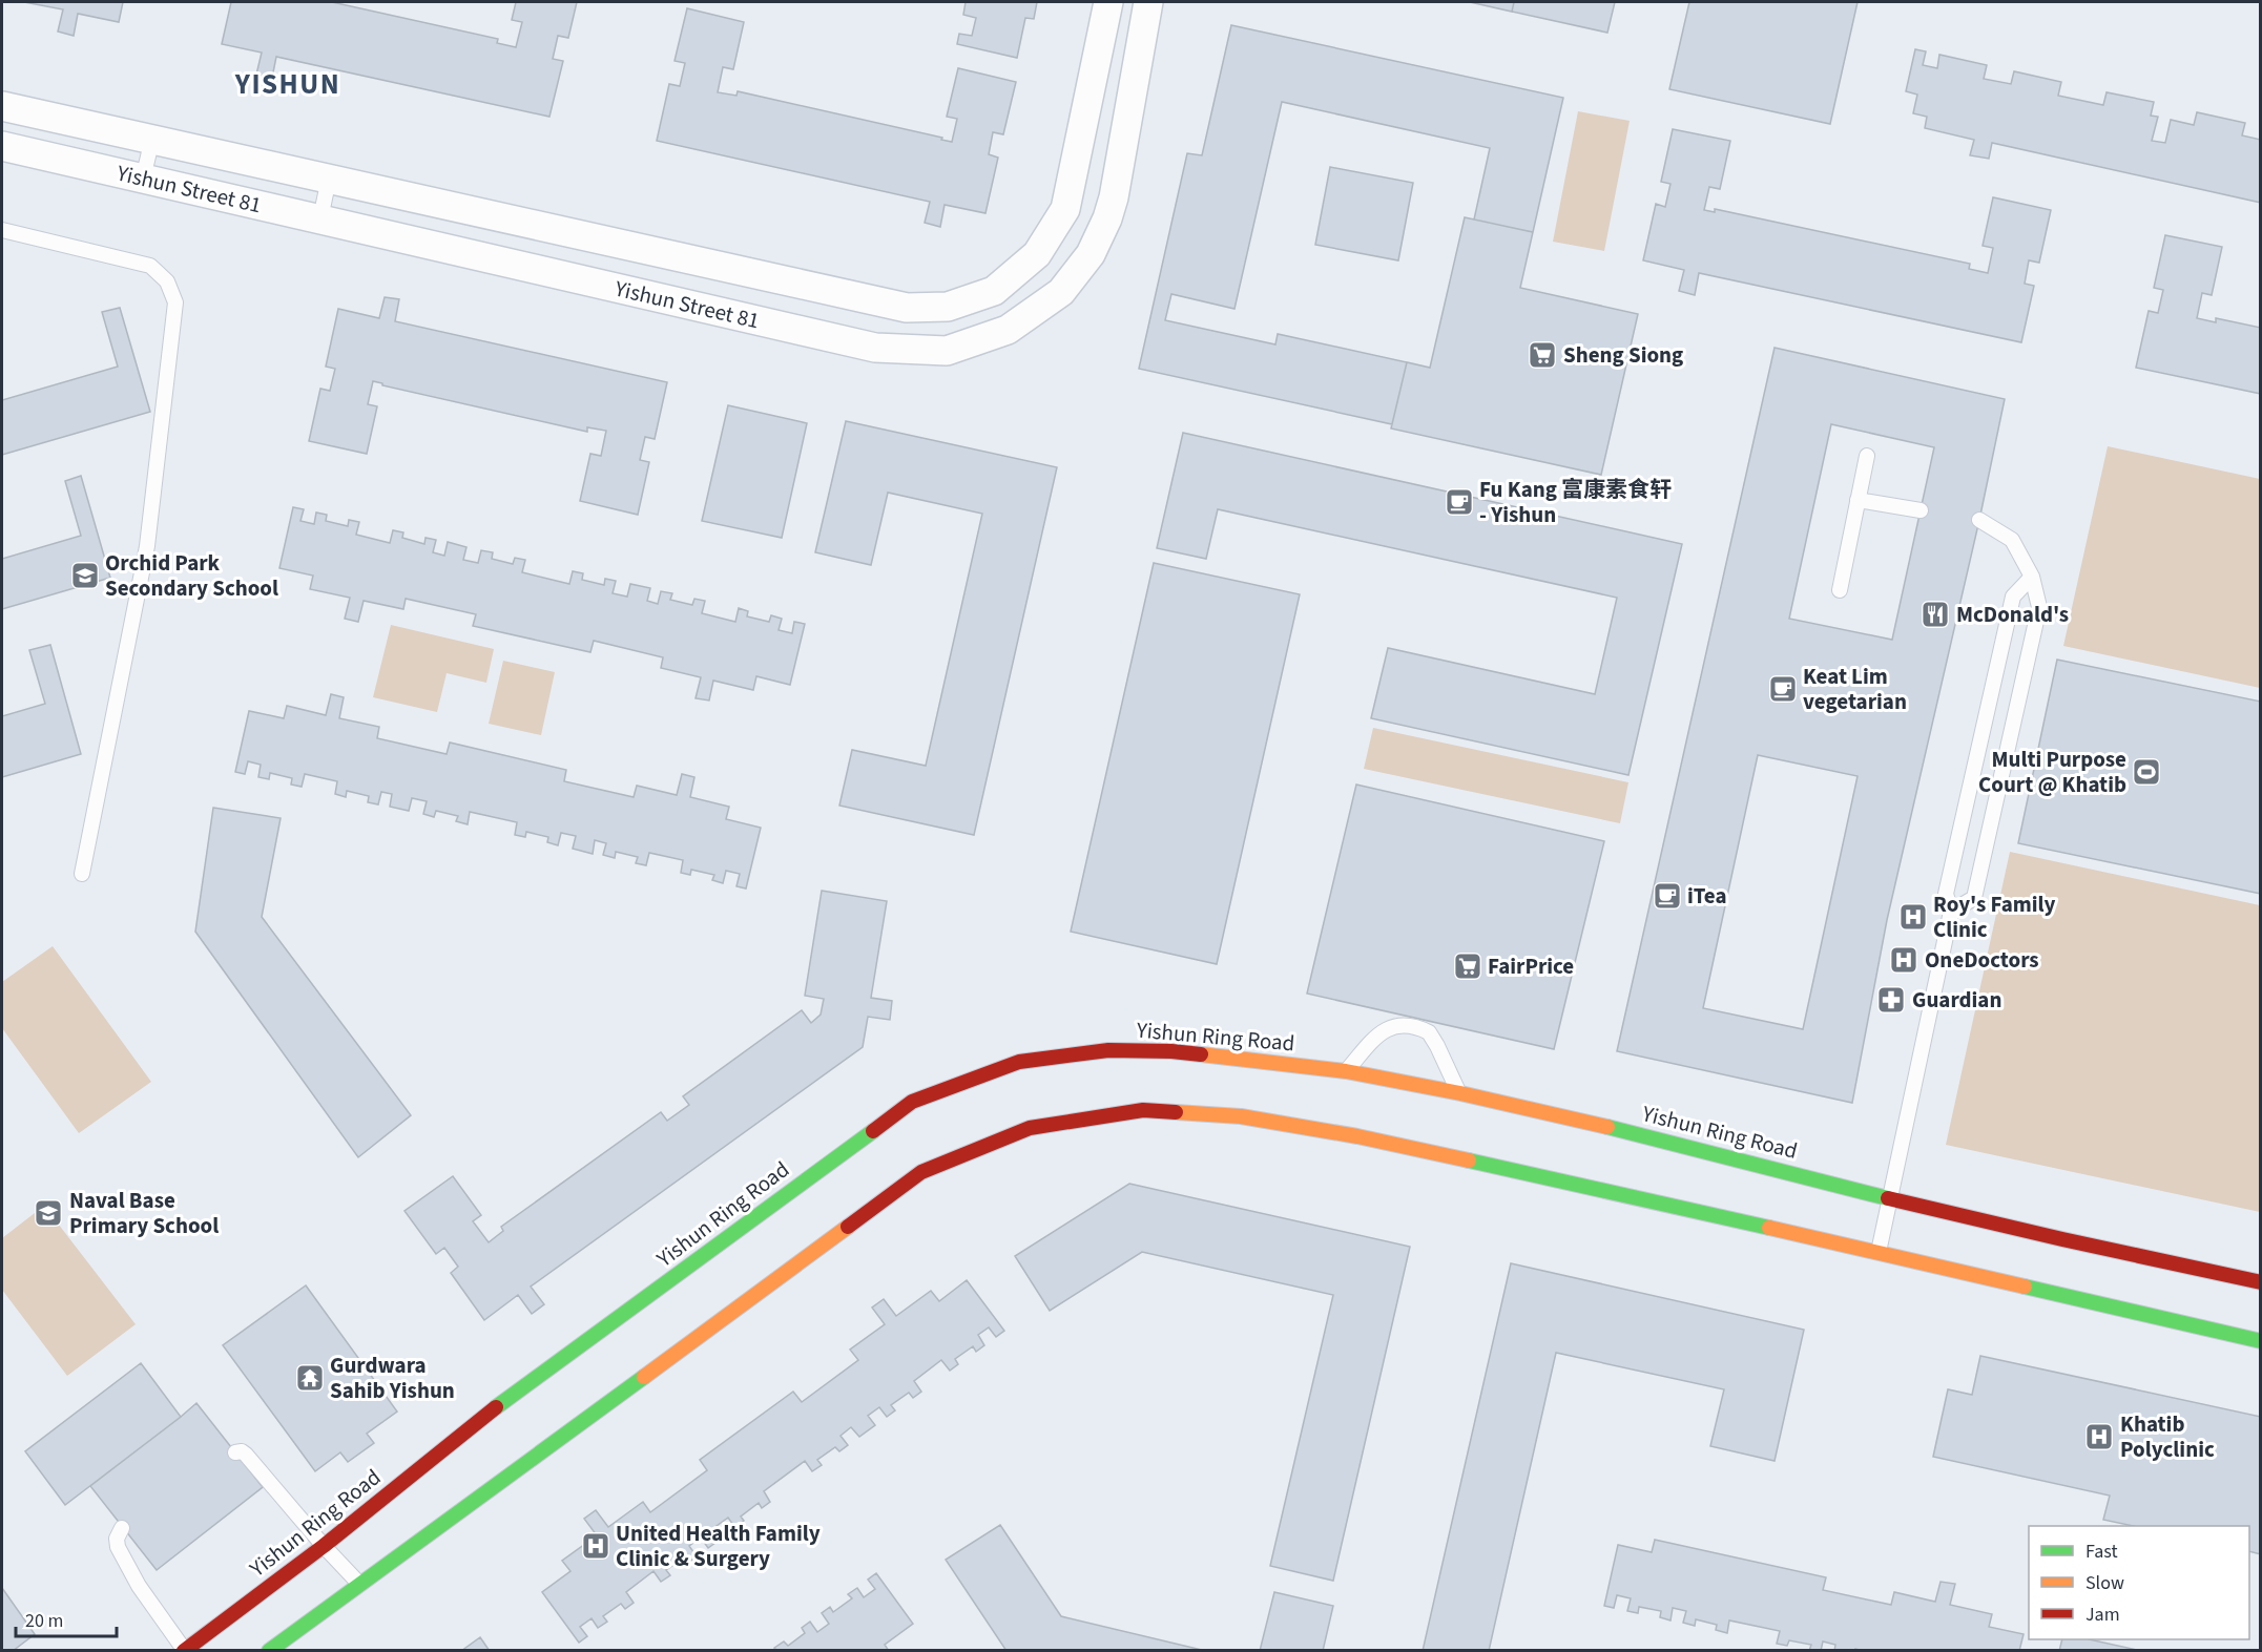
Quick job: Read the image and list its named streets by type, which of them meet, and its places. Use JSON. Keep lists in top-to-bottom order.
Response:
{
  "streets": {
    "main road": ["Yishun Ring Road"],
    "street": ["Yishun Street 81"]
  },
  "districts": ["YISHUN"],
  "places": {
    "supermarket": ["Sheng Siong", "FairPrice"],
    "cafe": ["Fu Kang 富康素食轩 - Yishun", "Keat Lim vegetarian", "iTea"],
    "school or university": ["Orchid Park Secondary School", "Naval Base Primary School"],
    "restaurant": ["McDonald's"],
    "sports": ["Multi Purpose Court @ Khatib"],
    "hospital": [
      "Roy's Family Clinic",
      "OneDoctors",
      "Khatib Polyclinic",
      "United Health Family Clinic & Surgery"
    ],
    "pharmacy": ["Guardian"],
    "temple": ["Gurdwara Sahib Yishun"]
  },
  "legend": ["Fast", "Slow", "Jam"],
  "scale_bar": "20 m"
}
